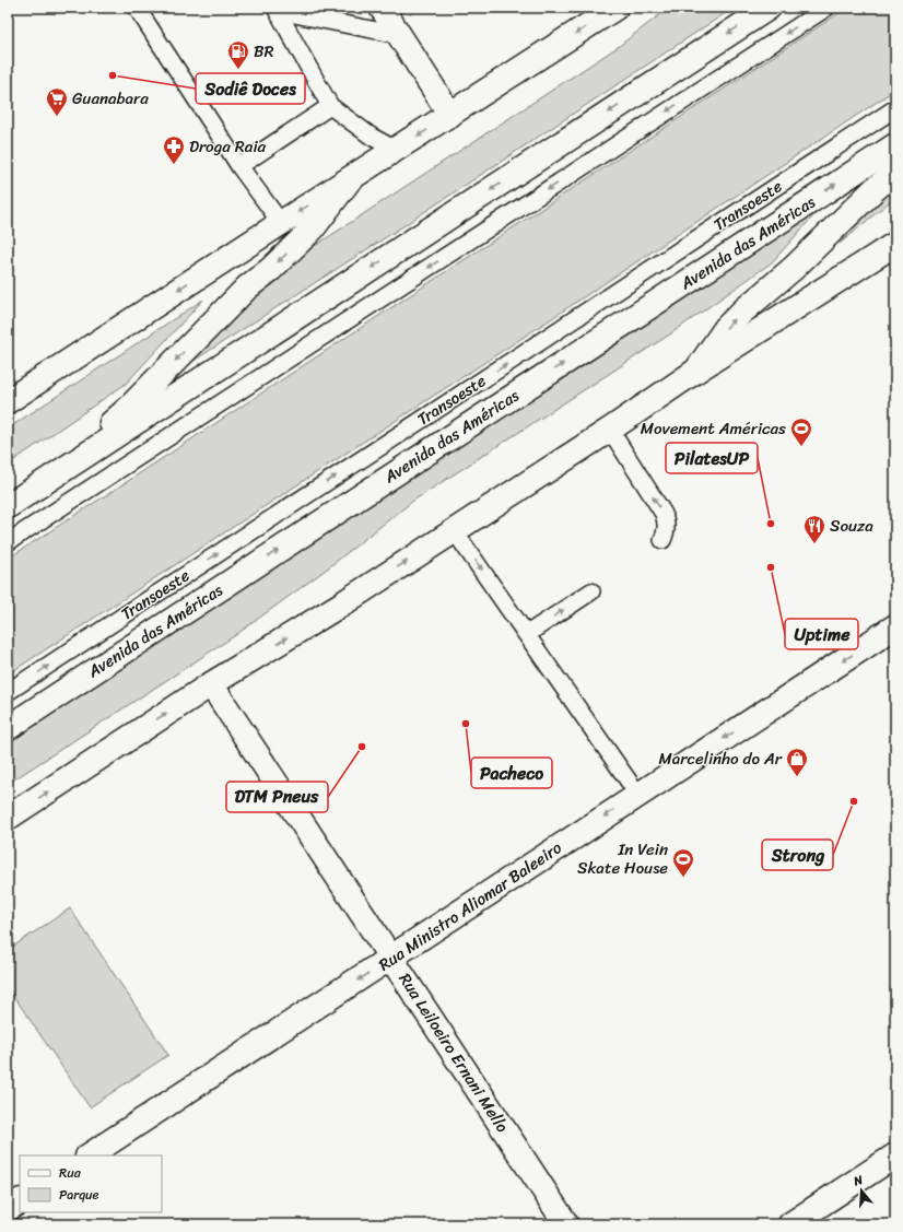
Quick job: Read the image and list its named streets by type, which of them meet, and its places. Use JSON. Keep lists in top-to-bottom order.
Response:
{
  "streets": {
    "main road": ["Avenida das Américas", "Rua Ministro Aliomar Baleeiro", "Rua Leiloeiro Ernani Mello"],
    "lane": ["Transoeste"]
  },
  "crossings": [
    ["Rua Ministro Aliomar Baleeiro", "Rua Leiloeiro Ernani Mello"]
  ],
  "one_way": ["Rua Ministro Aliomar Baleeiro"],
  "places": {
    "fuel station": ["BR"],
    "other": [
      "Sodiê Doces",
      "PilatesUP",
      "Uptime",
      "Pacheco",
      "DTM Pneus",
      "Strong"
    ],
    "supermarket": ["Guanabara"],
    "pharmacy": ["Droga Raia"],
    "sports": ["Movement Américas", "In Vein Skate House"],
    "restaurant": ["Souza"],
    "shop": ["Marcelinho do Ar"]
  },
  "legend": ["Rua", "Parque"],
  "north": "top"
}
